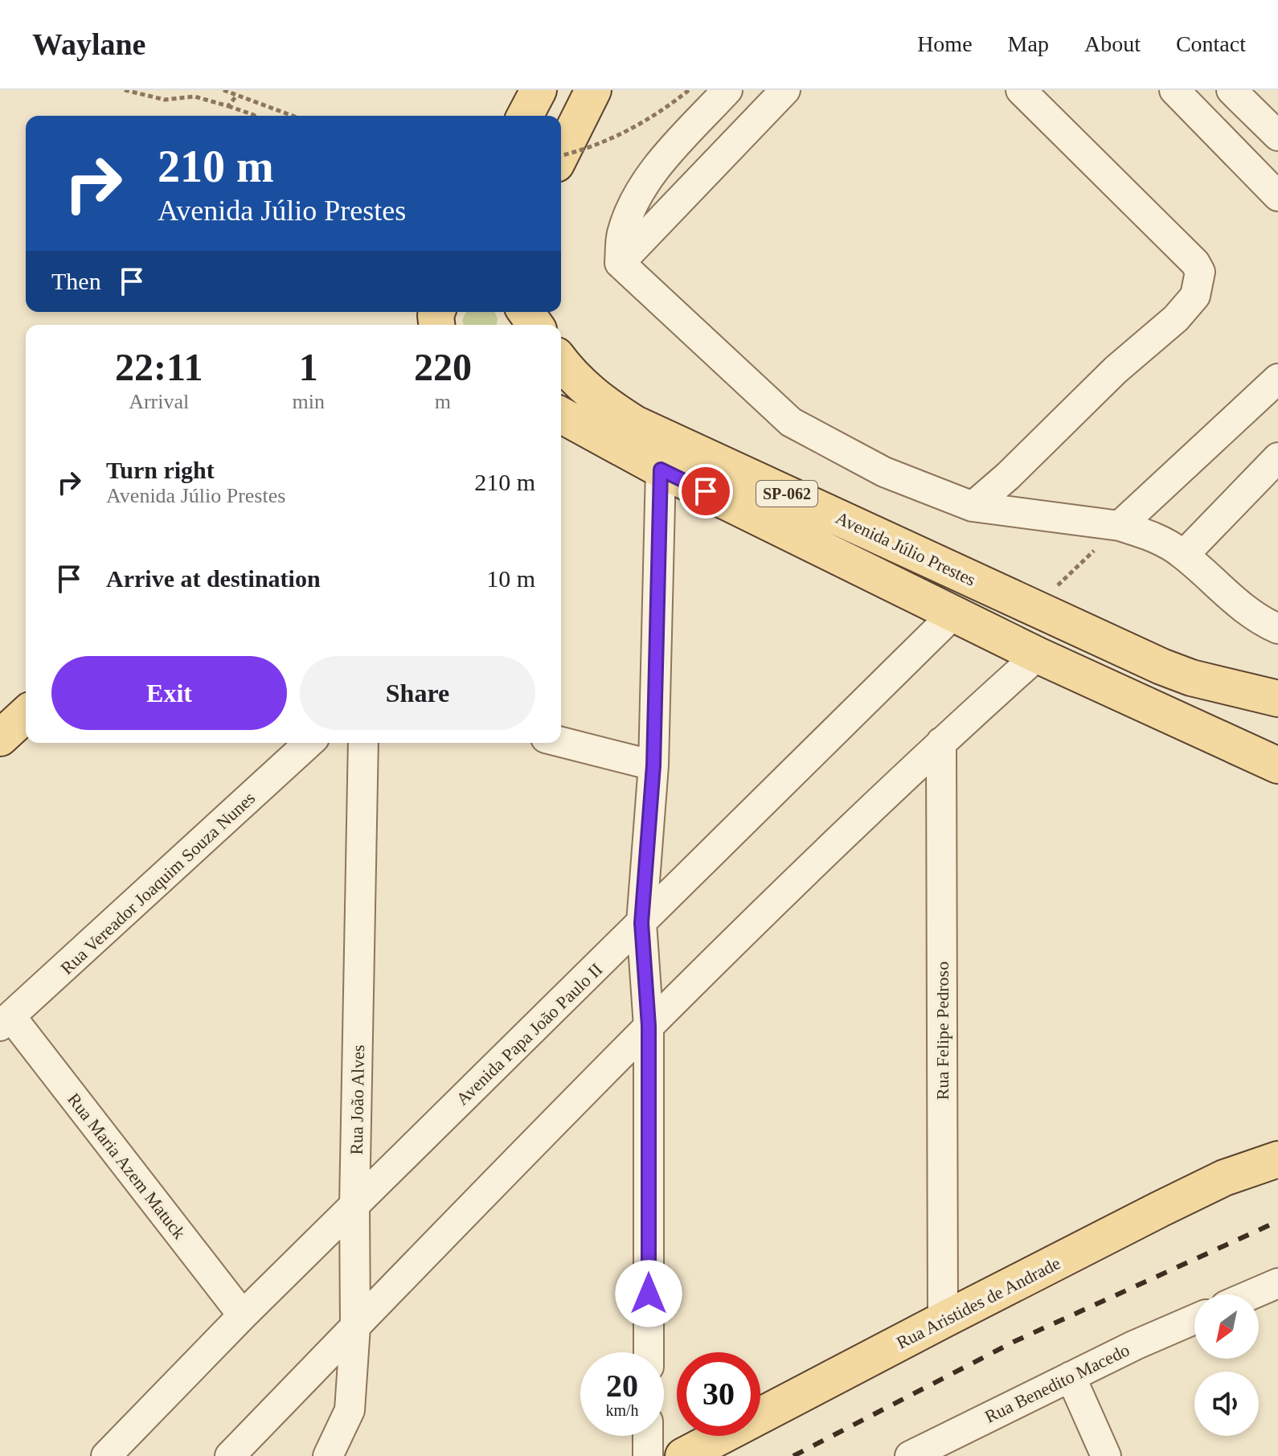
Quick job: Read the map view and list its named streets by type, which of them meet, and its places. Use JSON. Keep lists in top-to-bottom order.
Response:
{
  "streets": {
    "main road": ["SP-062", "Avenida Júlio Prestes", "Rua Aristides de Andrade"],
    "street": [
      "Rua Vereador Joaquim Souza Nunes",
      "Rua Felipe Pedroso",
      "Avenida Papa João Paulo II",
      "Rua João Alves",
      "Rua Maria Azem Matuck",
      "Rua Benedito Macedo"
    ]
  },
  "crossings": [
    ["Avenida Júlio Prestes", "Avenida Papa João Paulo II"],
    ["Rua Vereador Joaquim Souza Nunes", "Rua Maria Azem Matuck"],
    ["Rua Felipe Pedroso", "Rua Aristides de Andrade"],
    ["Avenida Papa João Paulo II", "Rua João Alves"],
    ["Avenida Papa João Paulo II", "Rua Maria Azem Matuck"]
  ],
  "north": "bottom left",
  "page": {
    "header": "Waylane",
    "nav": [
      "Home",
      "Map",
      "About",
      "Contact"
    ],
    "turn": ["210 m", "Avenida Júlio Prestes"],
    "then": "Then",
    "eta": [
      "22:11",
      "Arrival",
      "1",
      "min",
      "220",
      "m"
    ],
    "list": [
      {
        "name": "Turn right",
        "note": "Avenida Júlio Prestes",
        "value": "210 m"
      },
      {
        "name": "Arrive at destination",
        "value": "10 m"
      }
    ],
    "buttons": ["Exit", "Share"],
    "speed": "20 km/h",
    "limit": "30"
  }
}
